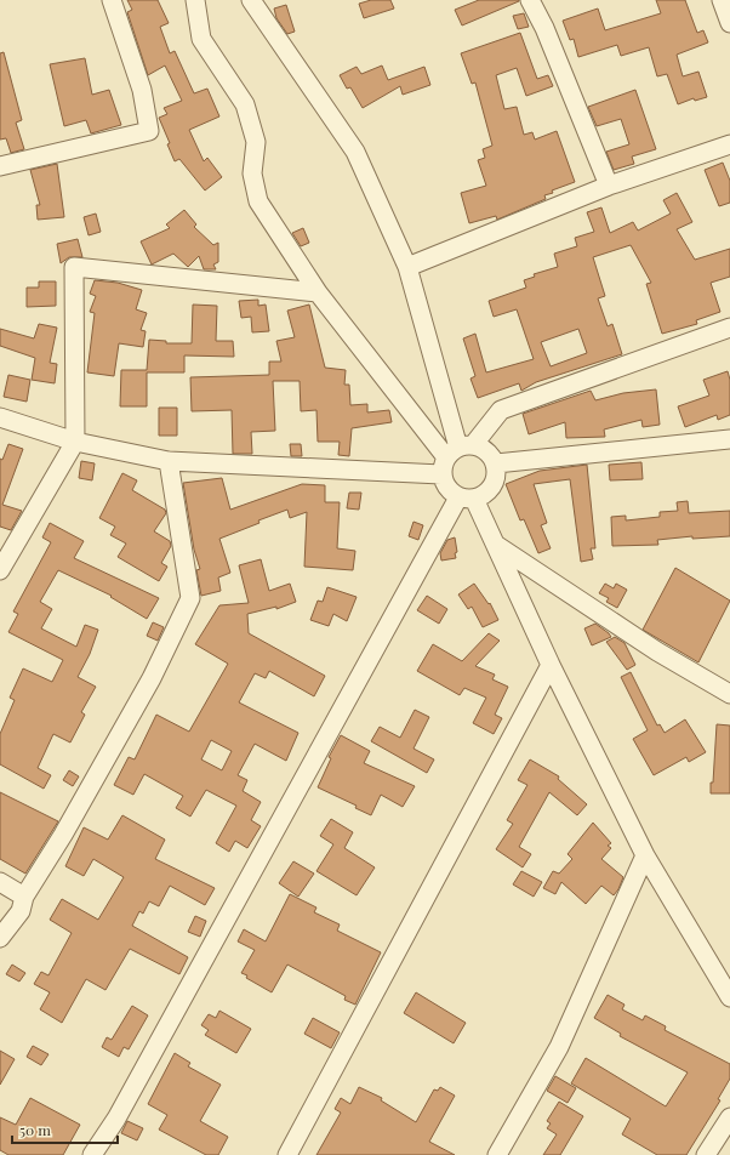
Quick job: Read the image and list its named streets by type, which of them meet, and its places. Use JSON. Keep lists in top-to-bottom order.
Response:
{
  "scale_bar": "50 m"
}
